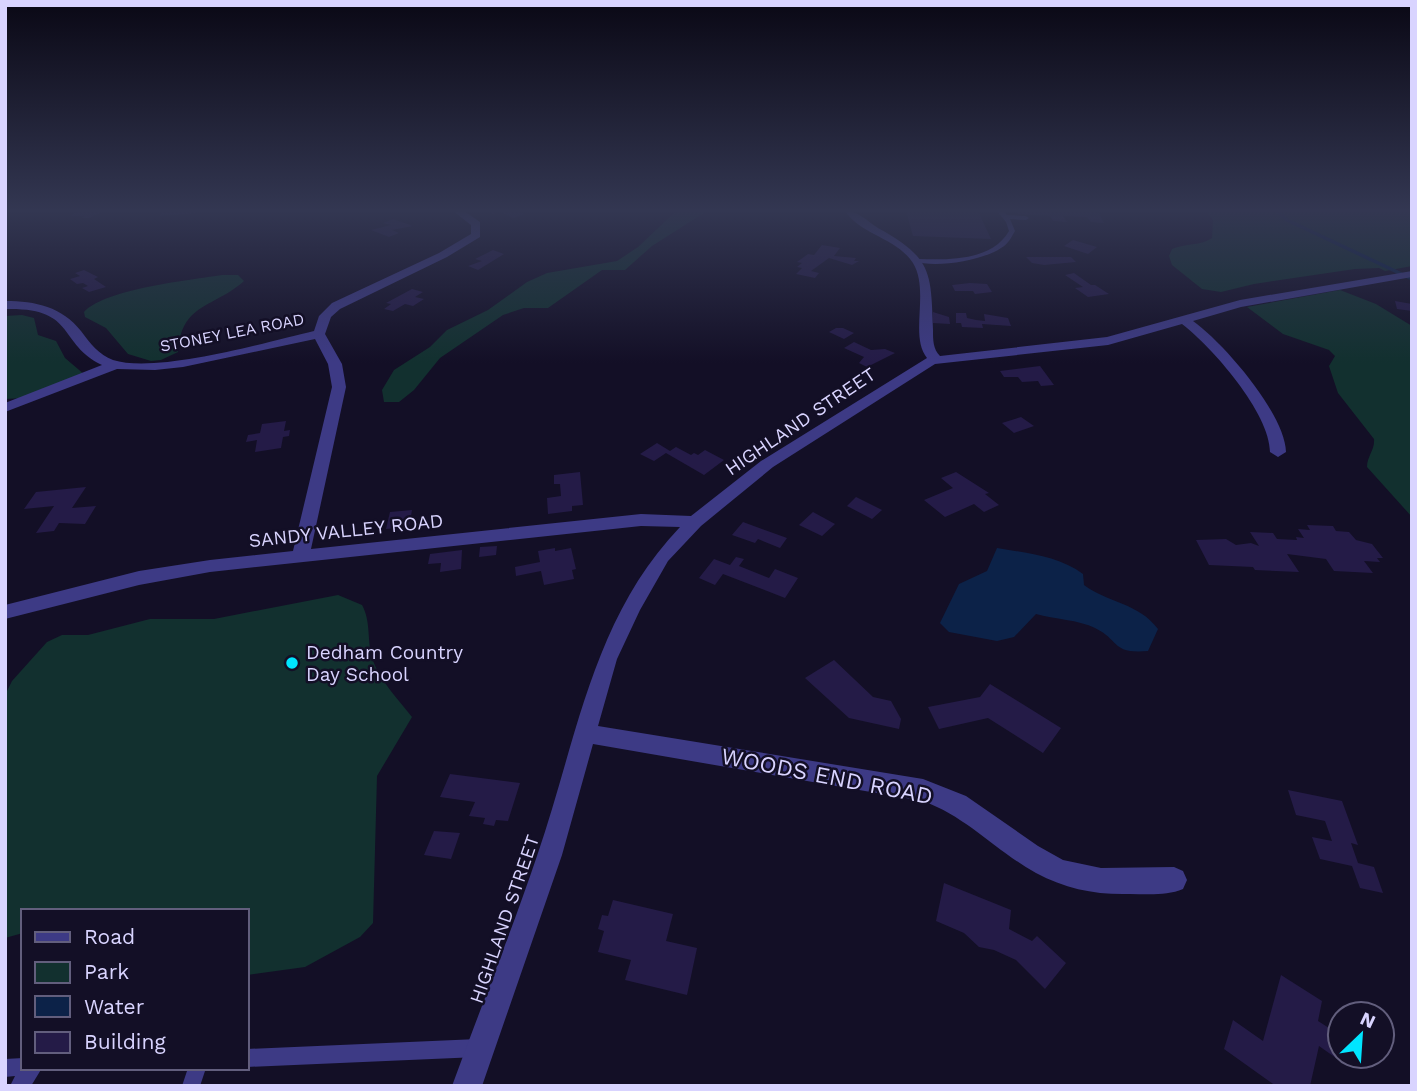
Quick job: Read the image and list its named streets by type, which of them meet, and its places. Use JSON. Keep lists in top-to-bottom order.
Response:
{
  "streets": {
    "street": [
      "STONEY LEA ROAD",
      "HIGHLAND STREET",
      "SANDY VALLEY ROAD",
      "WOODS END ROAD"
    ]
  },
  "crossings": [
    ["STONEY LEA ROAD", "SANDY VALLEY ROAD"],
    ["HIGHLAND STREET", "SANDY VALLEY ROAD"],
    ["HIGHLAND STREET", "WOODS END ROAD"]
  ],
  "places": ["Dedham Country Day School"],
  "legend": [
    "Road",
    "Park",
    "Water",
    "Building"
  ],
  "north": "top right"
}
